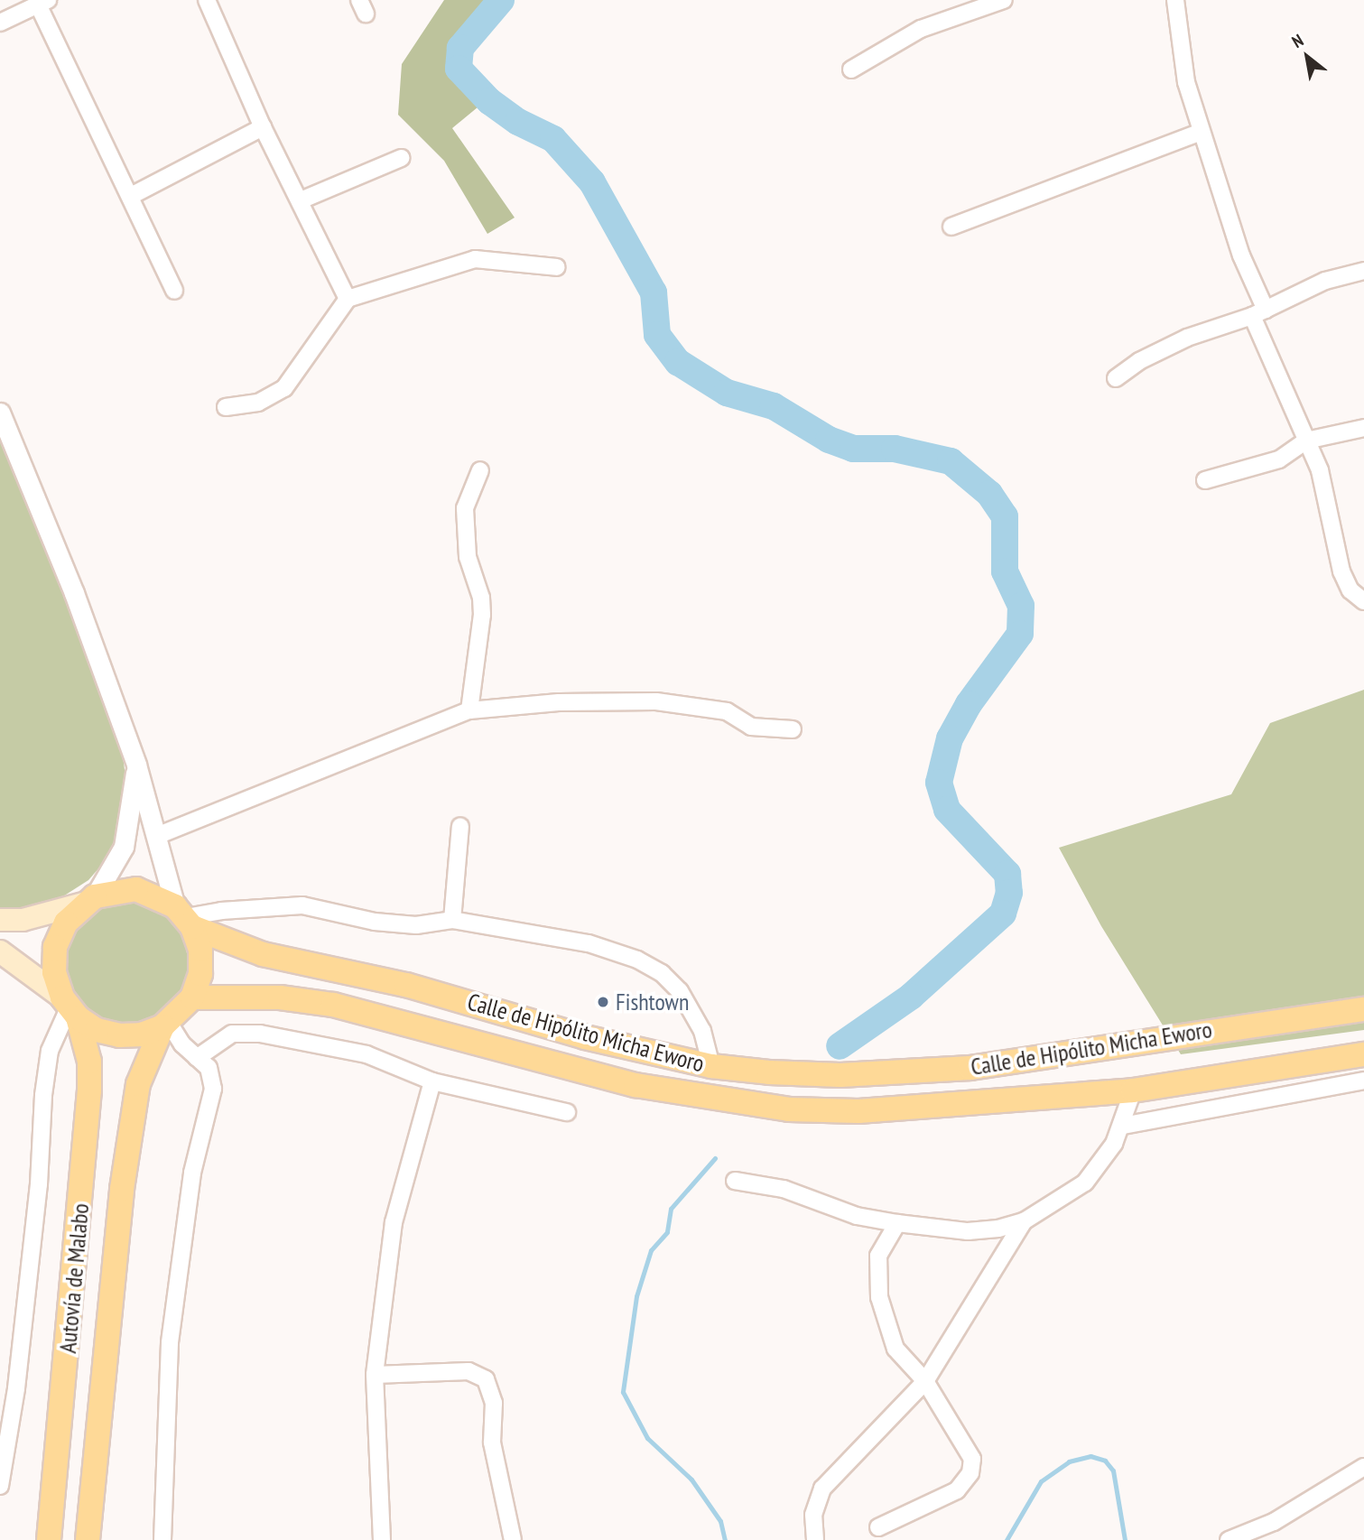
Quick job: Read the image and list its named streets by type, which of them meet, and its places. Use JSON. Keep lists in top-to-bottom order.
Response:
{
  "streets": {
    "main road": ["Calle de Hipólito Micha Eworo", "Autovía de Malabo"]
  },
  "crossings": [
    ["Calle de Hipólito Micha Eworo", "Autovía de Malabo"]
  ],
  "places": ["Fishtown"],
  "north": "top left"
}
